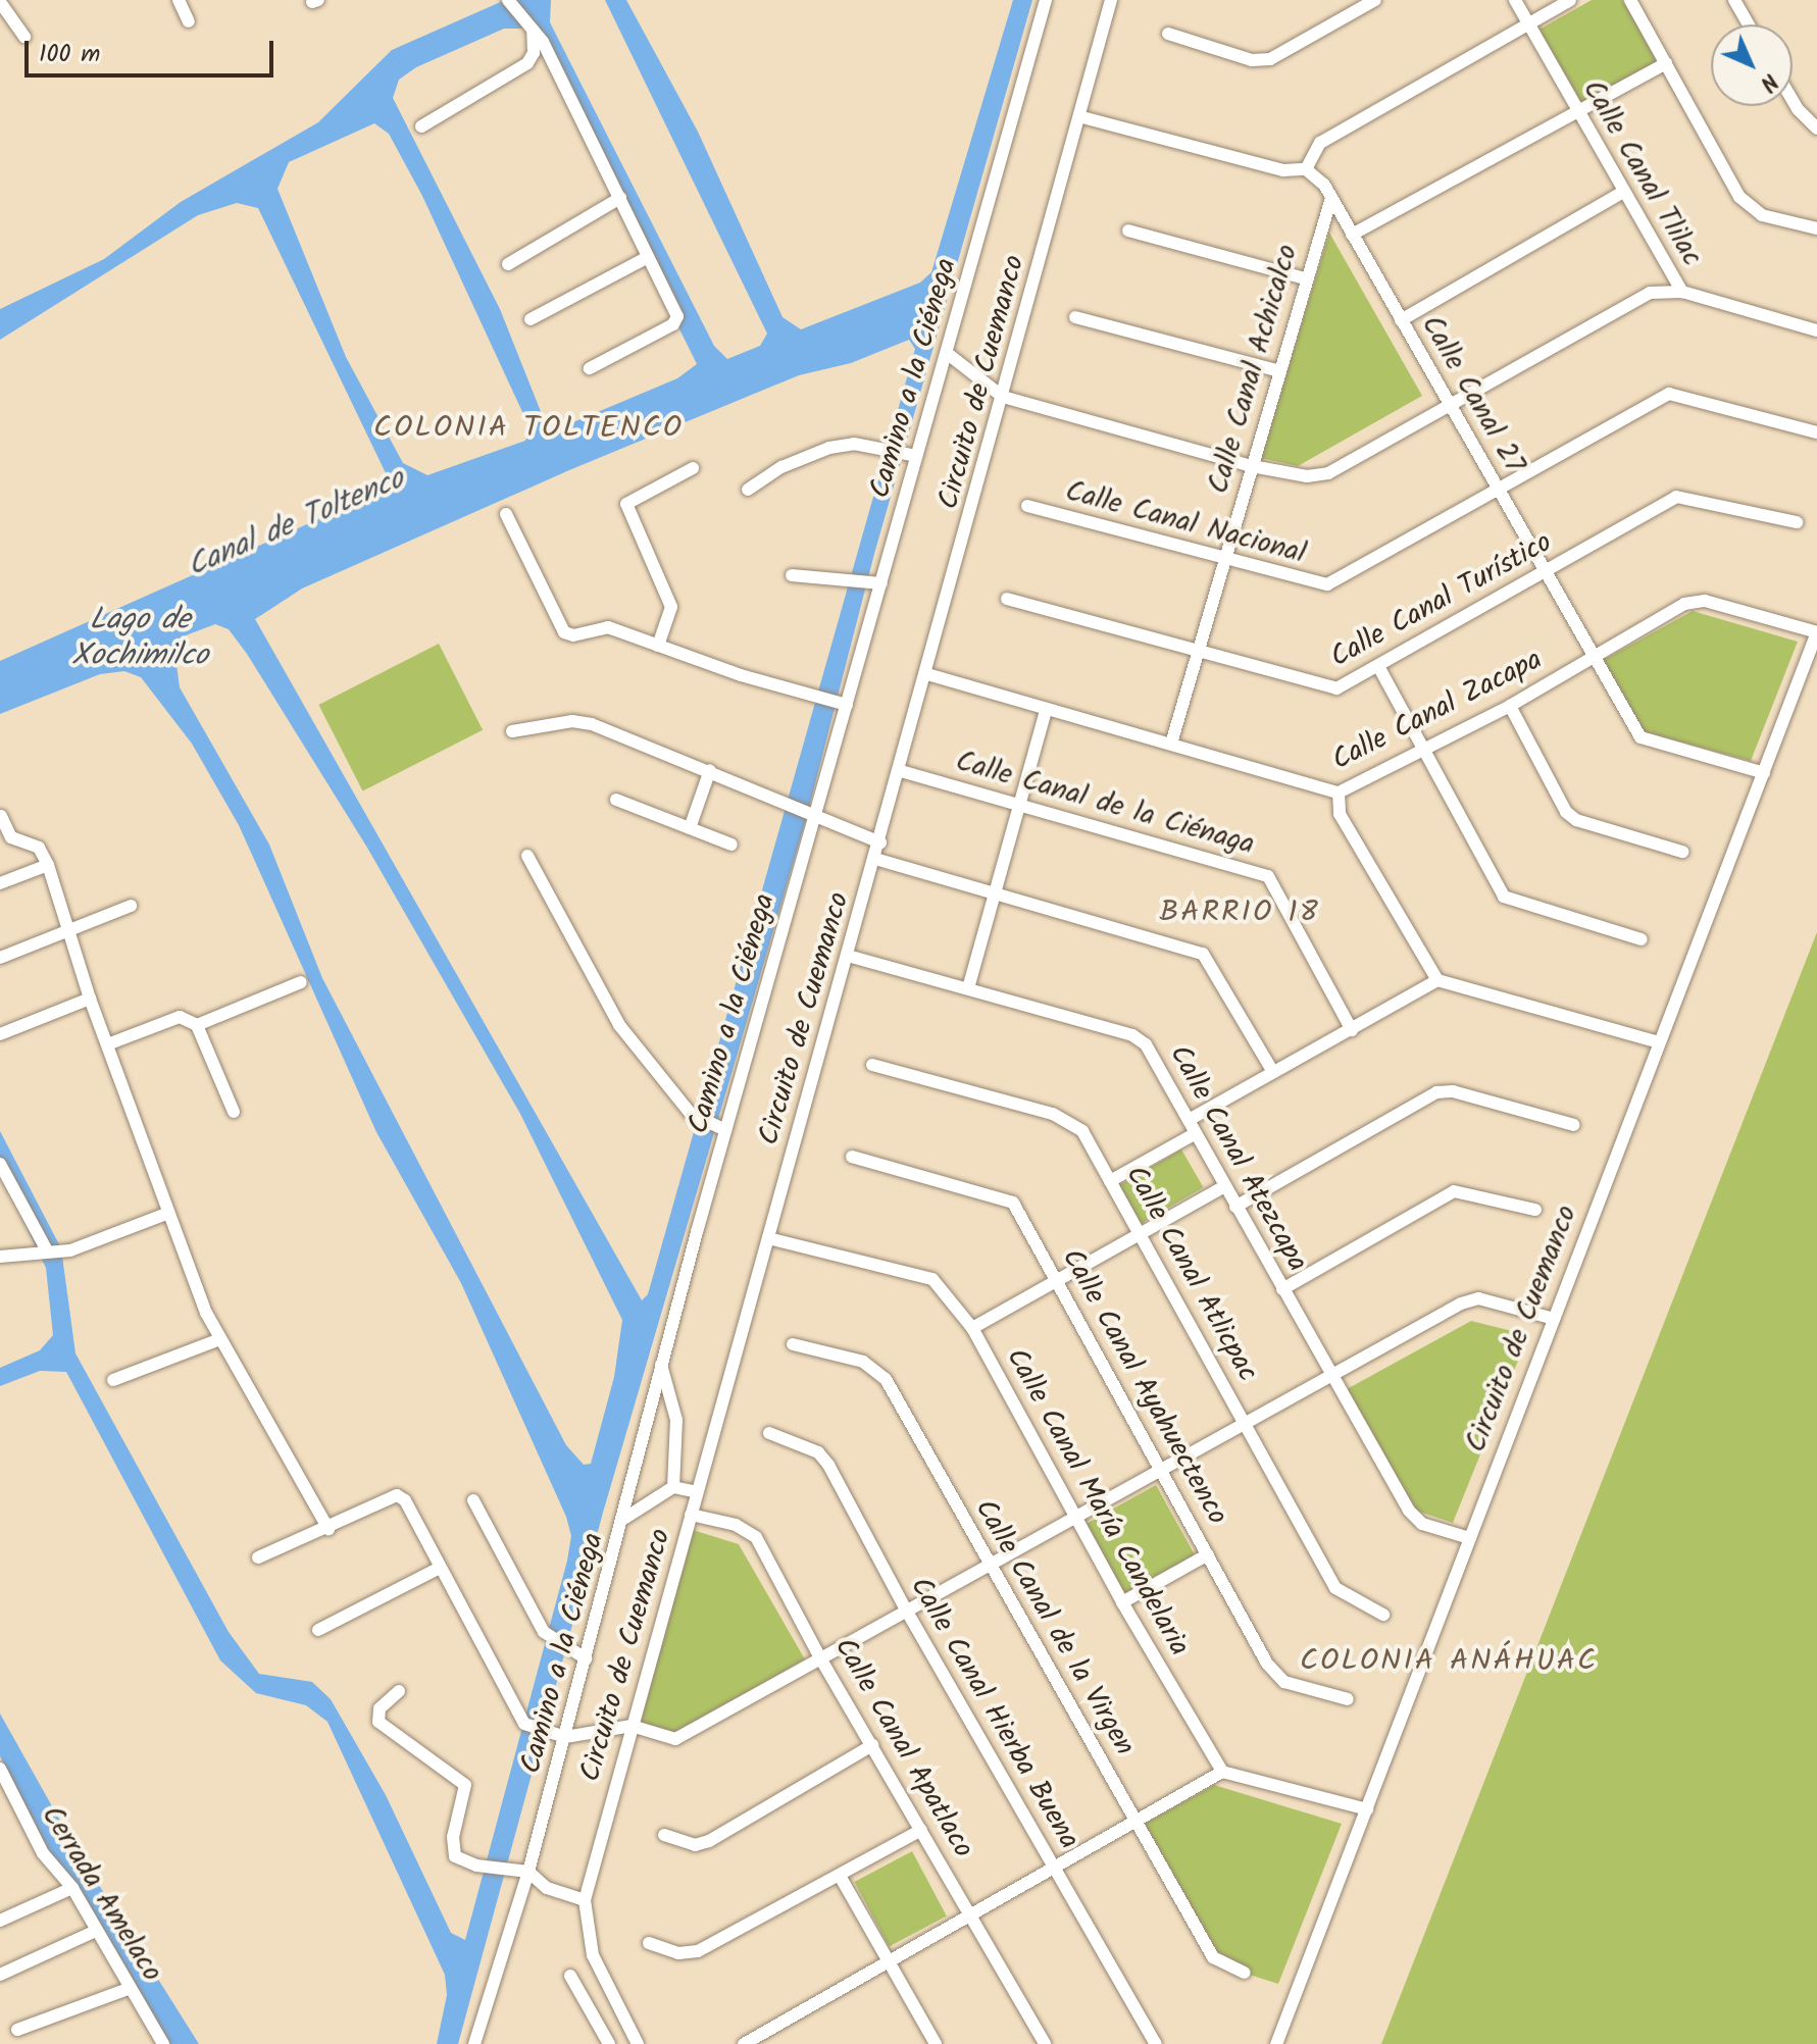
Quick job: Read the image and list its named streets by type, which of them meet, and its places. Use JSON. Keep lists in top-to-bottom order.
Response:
{
  "streets": {
    "street": [
      "Calle Canal Tlilac",
      "Calle Canal Achicalco",
      "Camino a la Ciénega",
      "Circuito de Cuemanco",
      "Calle Canal 27",
      "Calle Canal Nacional",
      "Calle Canal Turístico",
      "Calle Canal Zacapa",
      "Calle Canal de la Ciénaga",
      "Calle Canal Atezcapa",
      "Calle Canal Atlicpac",
      "Calle Canal Ayahuectenco",
      "Calle Canal María Candelaria",
      "Calle Canal de la Virgen",
      "Calle Canal Hierba Buena",
      "Calle Canal Apatlaco",
      "Cerrada Amelaco"
    ]
  },
  "crossings": [
    ["Calle Canal Achicalco", "Calle Canal 27"],
    ["Calle Canal Achicalco", "Calle Canal Nacional"],
    ["Calle Canal Achicalco", "Calle Canal Turístico"],
    ["Calle Canal Achicalco", "Calle Canal Zacapa"],
    ["Circuito de Cuemanco", "Calle Canal 27"],
    ["Circuito de Cuemanco", "Calle Canal Zacapa"],
    ["Circuito de Cuemanco", "Calle Canal de la Ciénaga"],
    ["Circuito de Cuemanco", "Calle Canal Atezcapa"],
    ["Circuito de Cuemanco", "Calle Canal María Candelaria"],
    ["Circuito de Cuemanco", "Calle Canal Apatlaco"],
    ["Calle Canal 27", "Calle Canal Nacional"],
    ["Calle Canal 27", "Calle Canal Turístico"],
    ["Calle Canal 27", "Calle Canal Zacapa"]
  ],
  "districts": ["COLONIA TOLTENCO", "BARRIO 18", "COLONIA ANÁHUAC"],
  "water": ["Canal de Toltenco", "Lago de Xochimilco"],
  "scale_bar": "100 m",
  "north": "bottom right"
}
